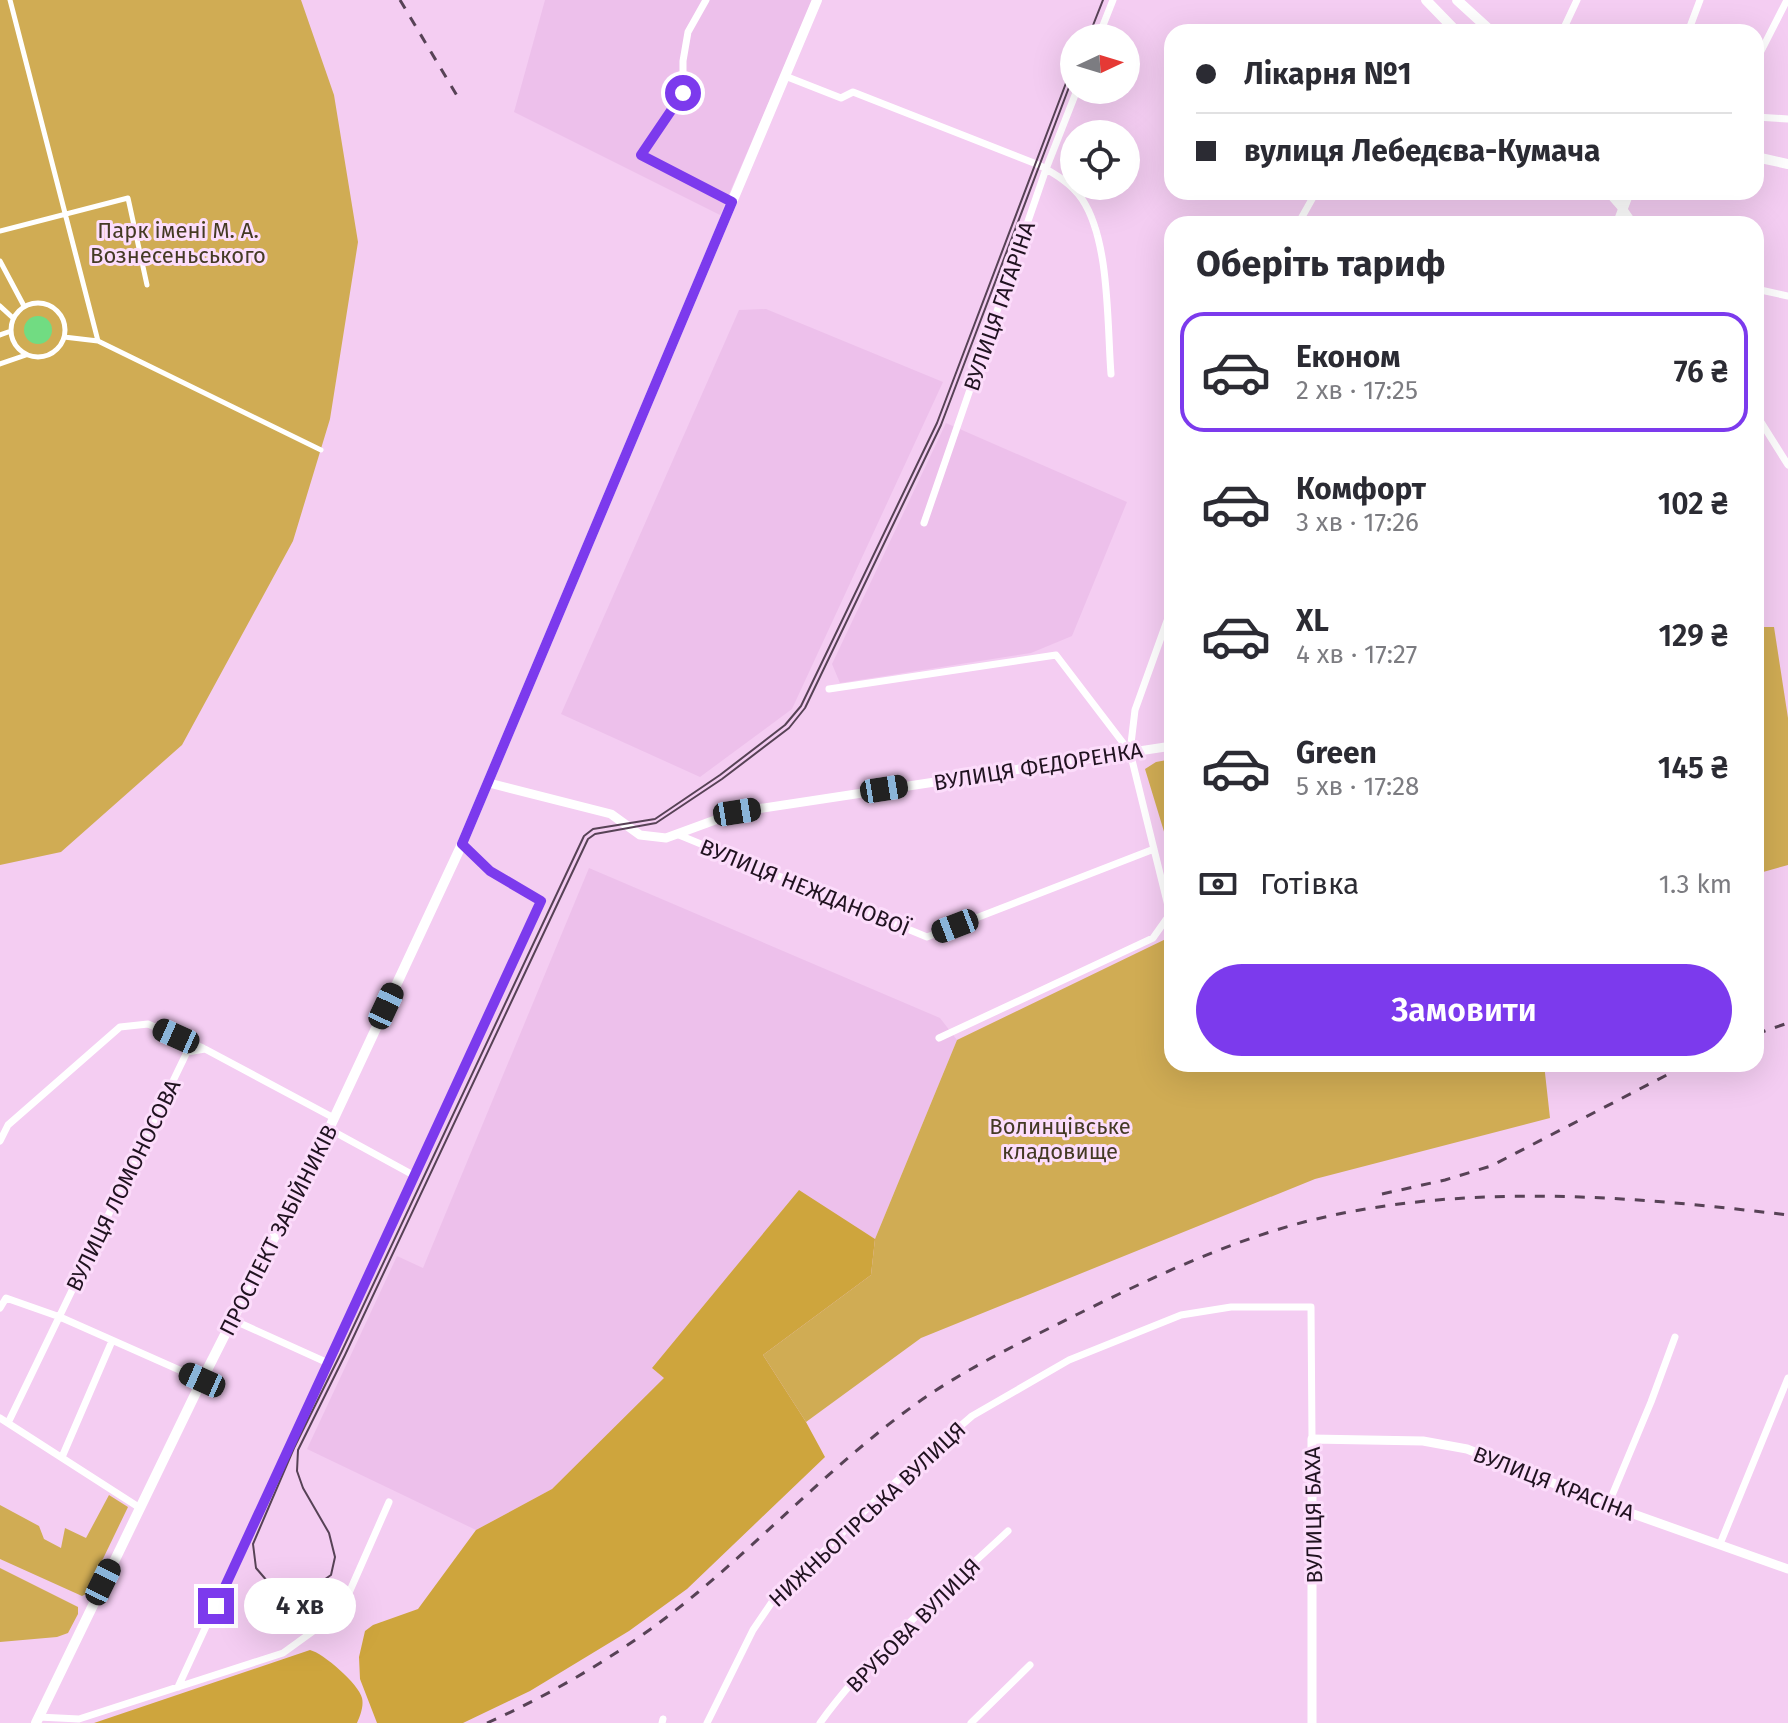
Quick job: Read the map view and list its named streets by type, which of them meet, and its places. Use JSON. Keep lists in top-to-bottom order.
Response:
{
  "streets": {
    "main road": ["ПРОСПЕКТ ЗАБІЙНИКІВ"],
    "street": [
      "ВУЛИЦЯ ГАГАРІНА",
      "ВУЛИЦЯ ФЕДОРЕНКА",
      "ВУЛИЦЯ НЕЖДАНОВОЇ",
      "ВУЛИЦЯ ЛОМОНОСОВА",
      "ВУЛИЦЯ КРАСІНА",
      "НИЖНЬОГІРСЬКА ВУЛИЦЯ",
      "ВУЛИЦЯ БАХА",
      "ВРУБОВА ВУЛИЦЯ"
    ]
  },
  "crossings": [
    ["ВУЛИЦЯ ФЕДОРЕНКА", "ВУЛИЦЯ НЕЖДАНОВОЇ"],
    ["ВУЛИЦЯ ФЕДОРЕНКА", "ПРОСПЕКТ ЗАБІЙНИКІВ"],
    ["ВУЛИЦЯ КРАСІНА", "ВУЛИЦЯ БАХА"],
    ["НИЖНЬОГІРСЬКА ВУЛИЦЯ", "ВУЛИЦЯ БАХА"]
  ],
  "parks": ["Парк імені М. А. Вознесеньського", "Волинцівське кладовище"],
  "north": "right",
  "page": {
    "banner": ["Лікарня №1", "вулиця Лебедєва-Кумача"],
    "heading": "Оберіть тариф",
    "list": [
      {
        "name": "Економ",
        "note": "2 хв · 17:25",
        "value": "76 ₴"
      },
      {
        "name": "Комфорт",
        "note": "3 хв · 17:26",
        "value": "102 ₴"
      },
      {
        "name": "XL",
        "note": "4 хв · 17:27",
        "value": "129 ₴"
      },
      {
        "name": "Green",
        "note": "5 хв · 17:28",
        "value": "145 ₴"
      }
    ],
    "pay": ["Готівка", "1.3 km"],
    "buttons": "Замовити",
    "bubble": "4 хв"
  }
}
